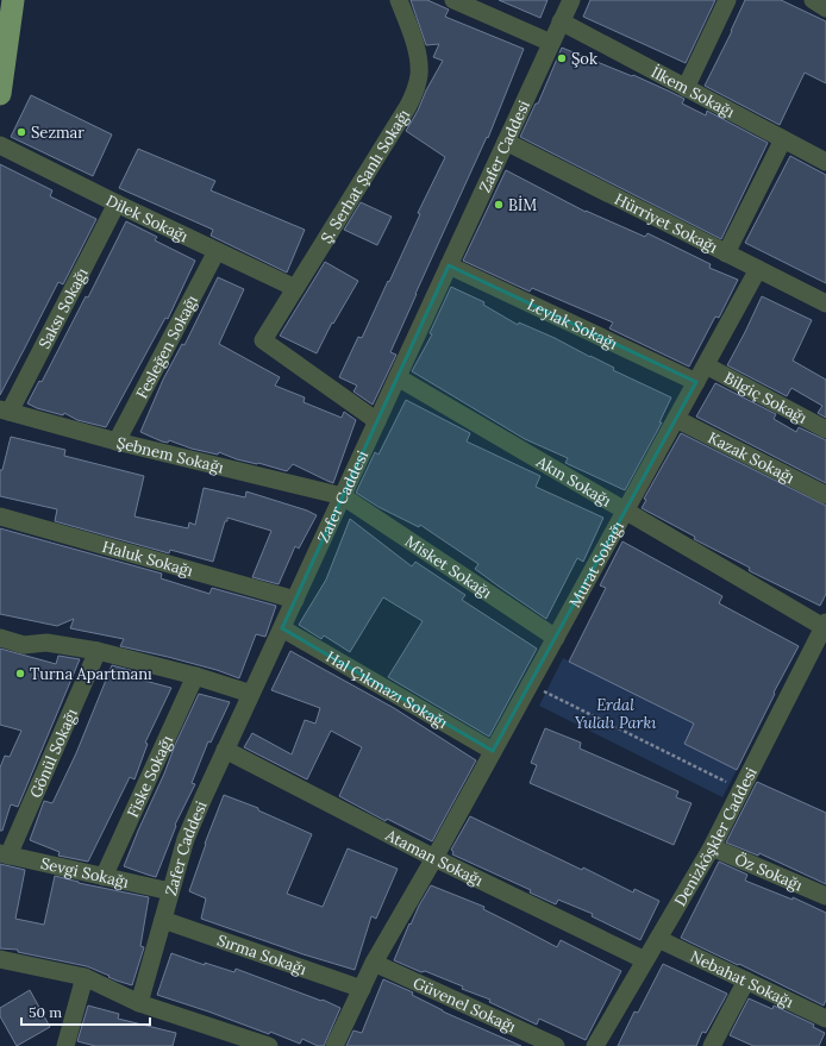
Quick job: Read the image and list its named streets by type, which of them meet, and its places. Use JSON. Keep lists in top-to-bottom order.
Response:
{
  "streets": {
    "street": [
      "İlkem Sokağı",
      "Zafer Caddesi",
      "Ş. Serhat Şanlı Sokağı",
      "Dilek Sokağı",
      "Hürriyet Sokağı",
      "Saksı Sokağı",
      "Leylak Sokağı",
      "Fesleğen Sokağı",
      "Bilgiç Sokağı",
      "Şebnem Sokağı",
      "Kazak Sokağı",
      "Akın Sokağı",
      "Haluk Sokağı",
      "Murat Sokağı",
      "Misket Sokağı",
      "Hal Çıkmazı Sokağı",
      "Gönül Sokağı",
      "Fiske Sokağı",
      "Denizköşkler Caddesi",
      "Ataman Sokağı",
      "Öz Sokağı",
      "Sevgi Sokağı",
      "Sırma Sokağı",
      "Nebahat Sokağı",
      "Güvenel Sokağı"
    ]
  },
  "crossings": [
    ["İlkem Sokağı", "Zafer Caddesi"],
    ["Zafer Caddesi", "Ş. Serhat Şanlı Sokağı"],
    ["Zafer Caddesi", "Hürriyet Sokağı"],
    ["Zafer Caddesi", "Leylak Sokağı"],
    ["Zafer Caddesi", "Şebnem Sokağı"],
    ["Zafer Caddesi", "Akın Sokağı"],
    ["Zafer Caddesi", "Haluk Sokağı"],
    ["Zafer Caddesi", "Misket Sokağı"],
    ["Zafer Caddesi", "Hal Çıkmazı Sokağı"],
    ["Zafer Caddesi", "Ataman Sokağı"],
    ["Zafer Caddesi", "Sevgi Sokağı"],
    ["Zafer Caddesi", "Sırma Sokağı"],
    ["Ş. Serhat Şanlı Sokağı", "Dilek Sokağı"],
    ["Dilek Sokağı", "Saksı Sokağı"],
    ["Dilek Sokağı", "Fesleğen Sokağı"],
    ["Hürriyet Sokağı", "Murat Sokağı"],
    ["Saksı Sokağı", "Şebnem Sokağı"],
    ["Leylak Sokağı", "Murat Sokağı"],
    ["Fesleğen Sokağı", "Şebnem Sokağı"],
    ["Bilgiç Sokağı", "Murat Sokağı"],
    ["Şebnem Sokağı", "Misket Sokağı"],
    ["Kazak Sokağı", "Murat Sokağı"],
    ["Akın Sokağı", "Murat Sokağı"],
    ["Akın Sokağı", "Denizköşkler Caddesi"],
    ["Murat Sokağı", "Misket Sokağı"],
    ["Murat Sokağı", "Hal Çıkmazı Sokağı"],
    ["Murat Sokağı", "Ataman Sokağı"],
    ["Gönül Sokağı", "Sevgi Sokağı"],
    ["Fiske Sokağı", "Sevgi Sokağı"],
    ["Denizköşkler Caddesi", "Ataman Sokağı"],
    ["Denizköşkler Caddesi", "Öz Sokağı"],
    ["Denizköşkler Caddesi", "Nebahat Sokağı"]
  ],
  "parks": ["Erdal Yulalı Parkı"],
  "places": [
    "Şok",
    "Sezmar",
    "BİM",
    "Turna Apartmanı"
  ],
  "scale_bar": "50 m"
}
